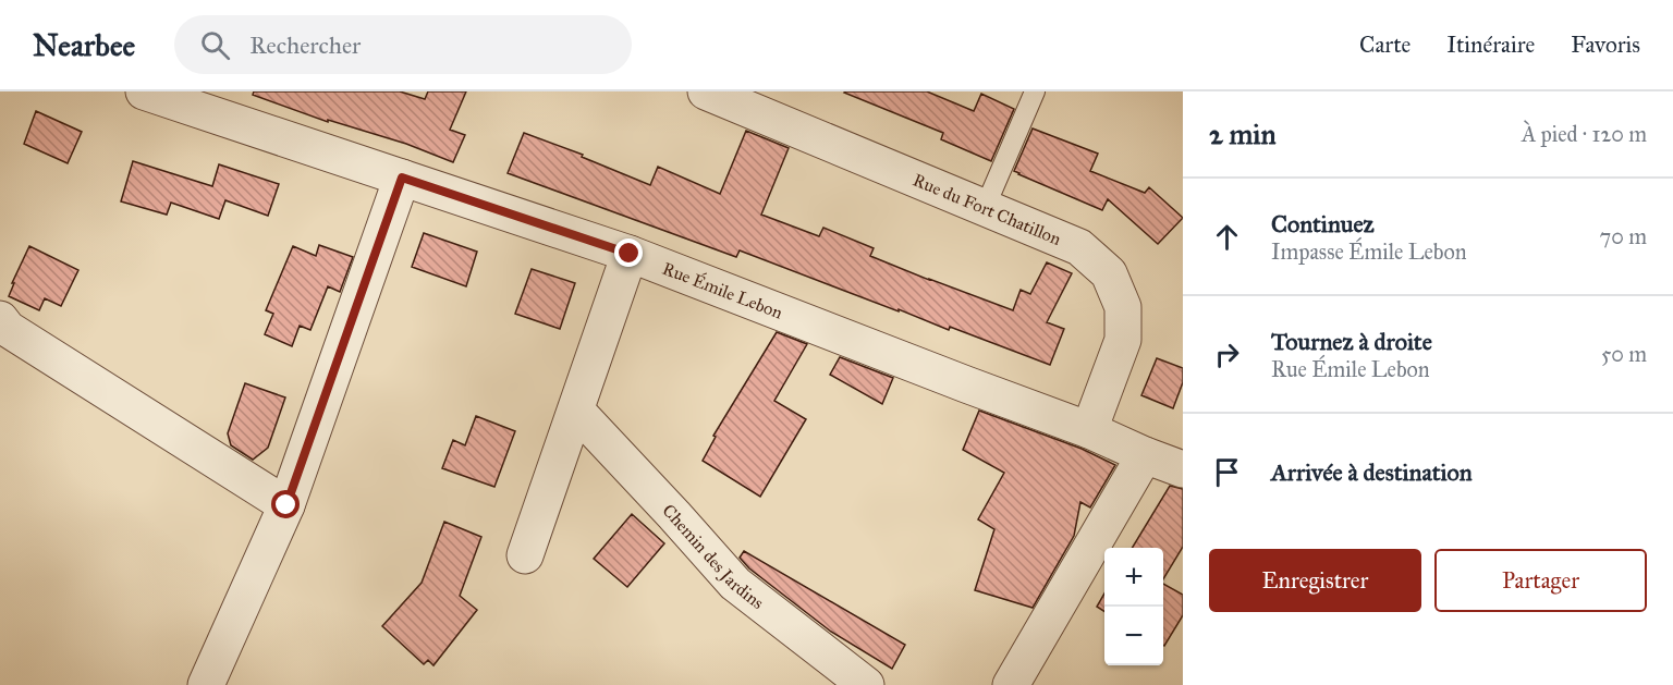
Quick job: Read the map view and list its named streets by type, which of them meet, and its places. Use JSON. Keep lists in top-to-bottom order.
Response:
{
  "streets": {
    "street": ["Rue du Fort Chatillon", "Rue Émile Lebon", "Chemin des Jardins"]
  },
  "crossings": [
    ["Rue du Fort Chatillon", "Rue Émile Lebon"]
  ],
  "page": {
    "header": "Nearbee",
    "search": "Rechercher",
    "nav": ["Carte", "Itinéraire", "Favoris"],
    "heading": ["2 min", "À pied · 120 m"],
    "list": [
      ["Continuez", "Impasse Émile Lebon", "70 m"],
      ["Tournez à droite", "Rue Émile Lebon", "50 m"],
      "Arrivée à destination"
    ],
    "buttons": ["Enregistrer", "Partager"],
    "map_buttons": ["+", "−"]
  }
}
